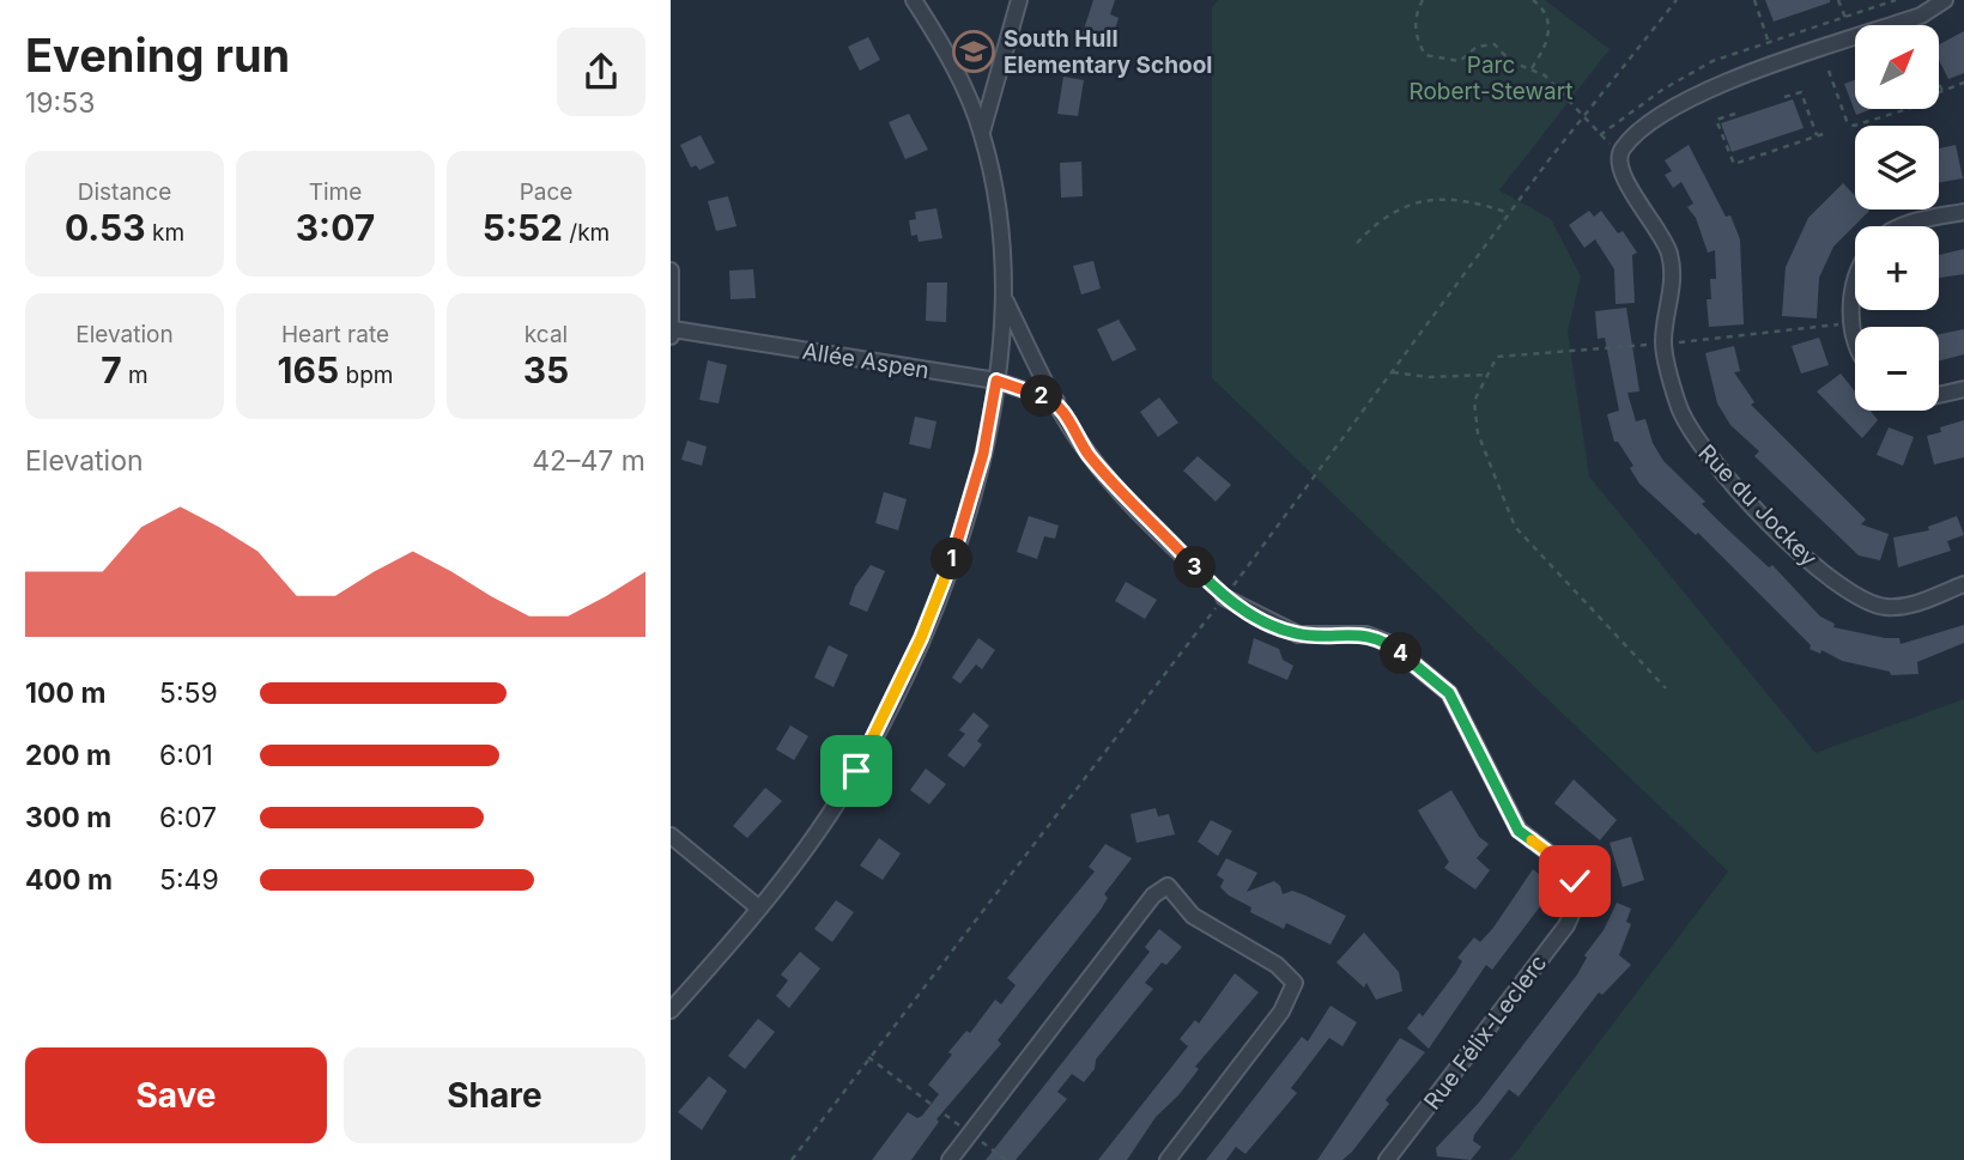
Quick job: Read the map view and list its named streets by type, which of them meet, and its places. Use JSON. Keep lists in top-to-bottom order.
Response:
{
  "streets": {
    "street": ["Allée Aspen", "Rue du Jockey", "Rue Félix-Leclerc"]
  },
  "parks": ["Parc Robert-Stewart"],
  "places": {
    "school or university": ["South Hull Elementary School"]
  },
  "north": "top right",
  "page": {
    "heading": ["Evening run", "19:53"],
    "map_buttons": ["+", "−"],
    "stats": [
      ["Distance", "0.53 km"],
      ["Time", "3:07"],
      ["Pace", "5:52 /km"],
      ["Elevation", "7 m"],
      ["Heart rate", "165 bpm"],
      ["kcal", "35"]
    ],
    "pins": [
      "2",
      "1",
      "3",
      "4"
    ],
    "chart": ["Elevation", "42–47 m"],
    "list": [
      {
        "name": "100 m",
        "note": "5:59"
      },
      {
        "name": "200 m",
        "note": "6:01"
      },
      {
        "name": "300 m",
        "note": "6:07"
      },
      {
        "name": "400 m",
        "note": "5:49"
      }
    ],
    "buttons": ["Save", "Share"]
  }
}
